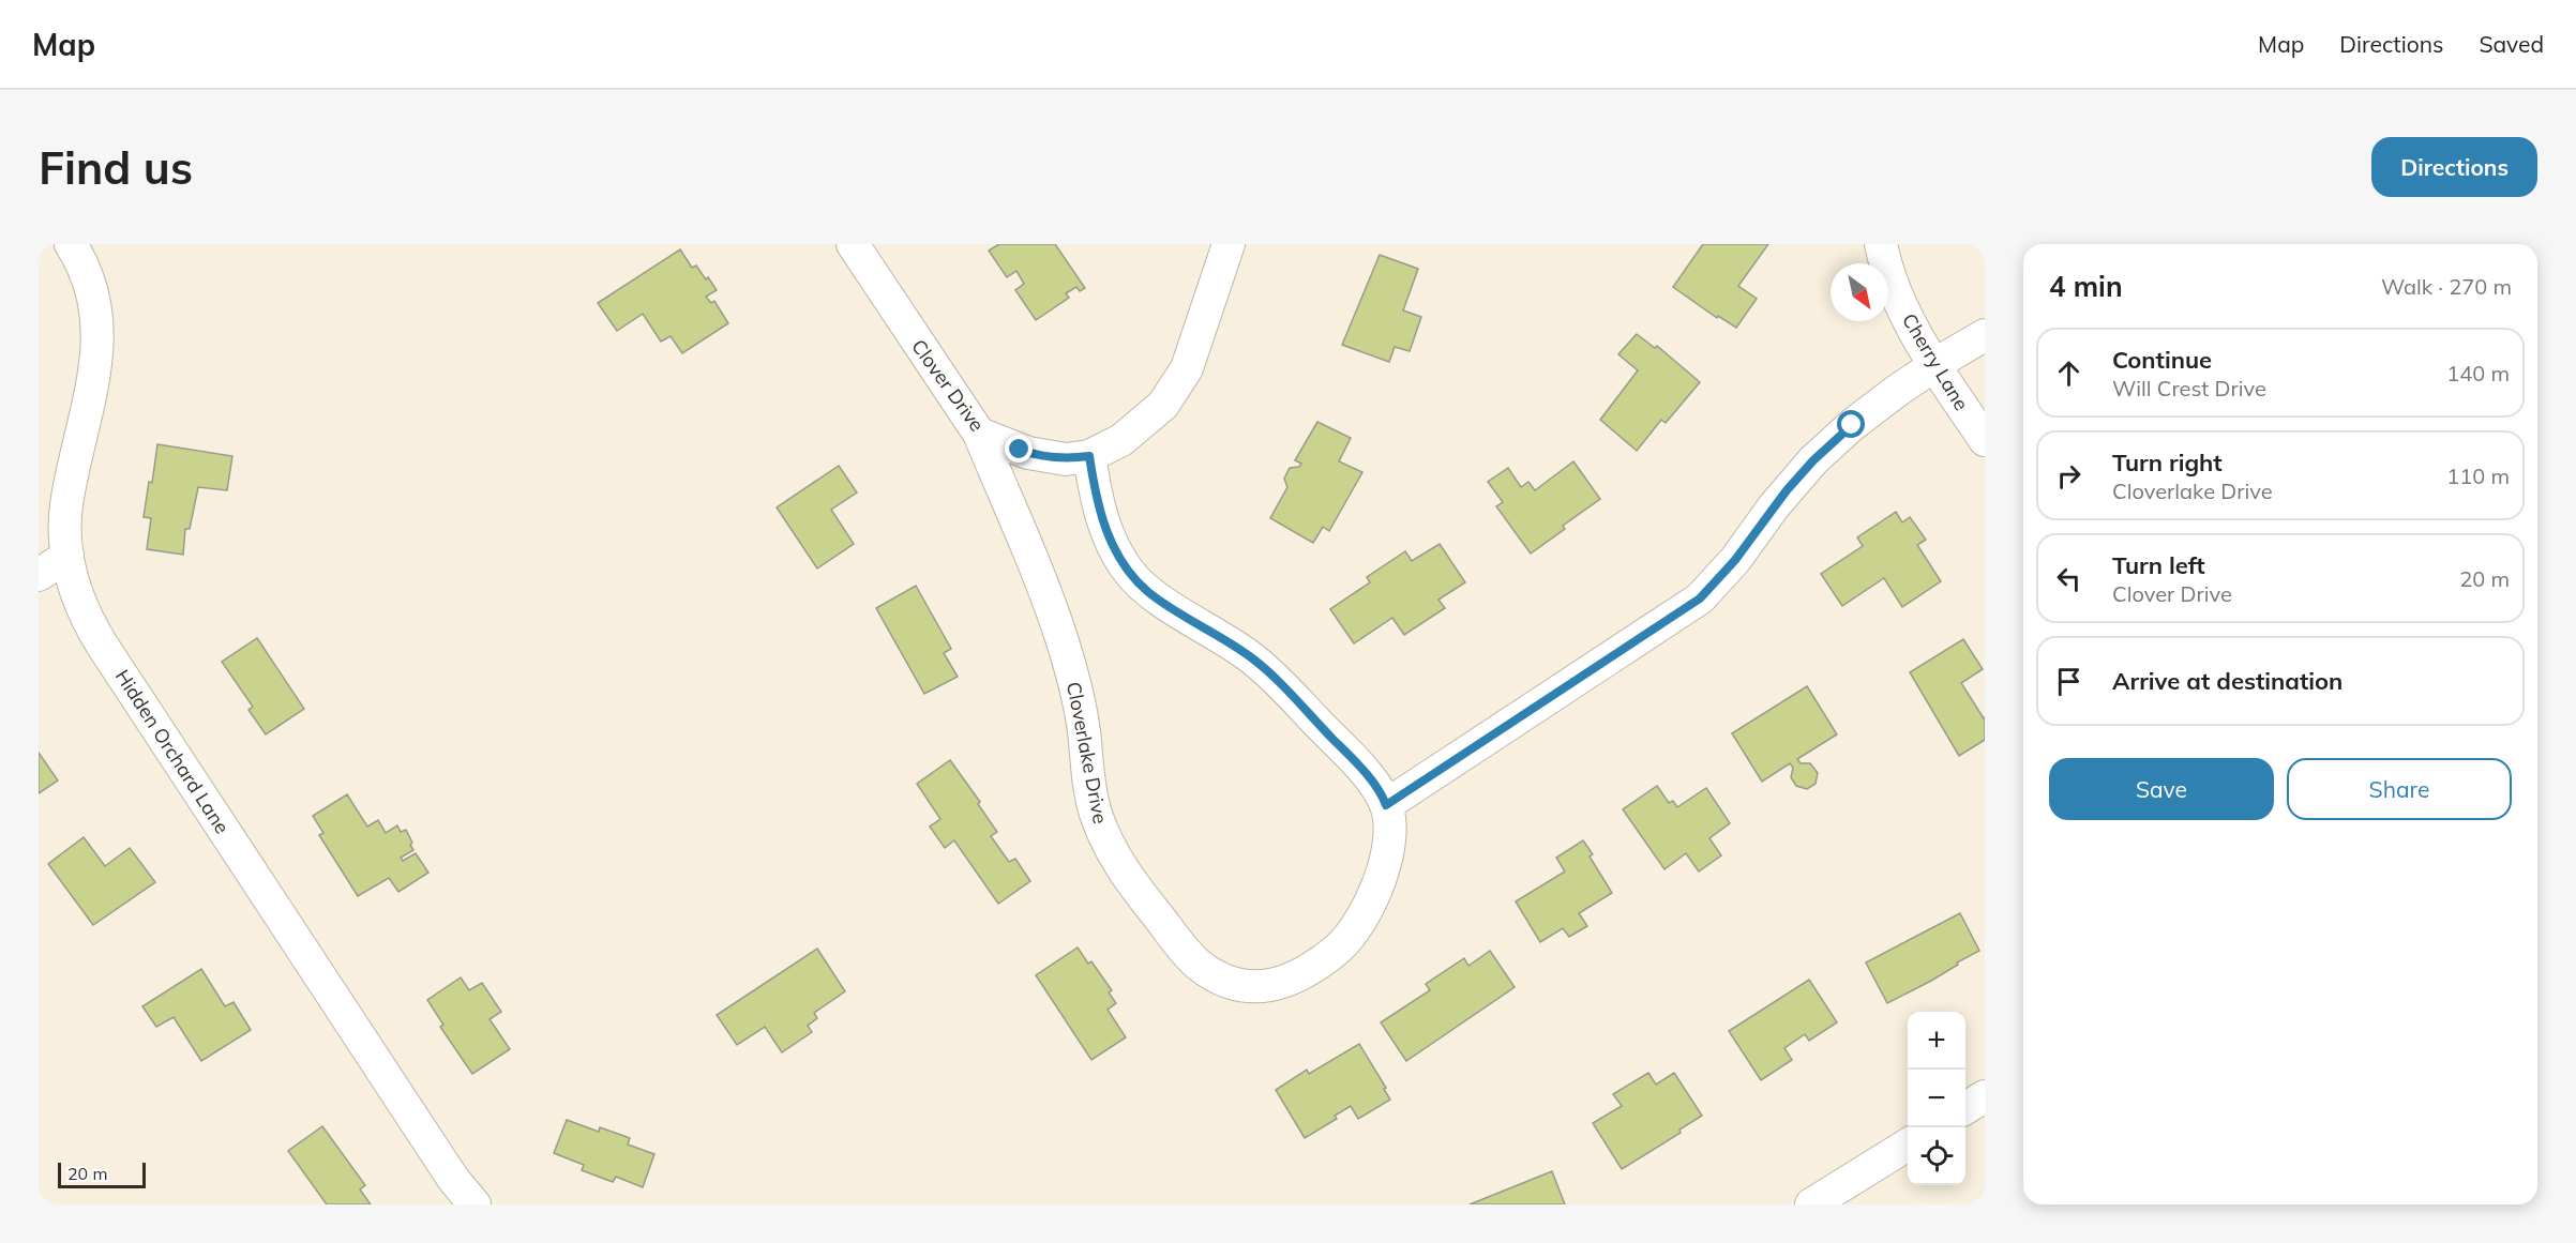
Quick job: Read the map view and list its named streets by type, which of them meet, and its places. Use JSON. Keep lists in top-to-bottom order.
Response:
{
  "streets": {
    "street": [
      "Cherry Lane",
      "Clover Drive",
      "Hidden Orchard Lane",
      "Cloverlake Drive"
    ]
  },
  "crossings": [
    ["Clover Drive", "Cloverlake Drive"]
  ],
  "scale_bar": "20 m",
  "north": "bottom right",
  "page": {
    "header": "Map",
    "nav": ["Map", "Directions", "Saved"],
    "buttons": [
      "Directions",
      ["Save", "Share"]
    ],
    "title": "Find us",
    "heading": ["4 min", "Walk · 270 m"],
    "list": [
      ["Continue", "Will Crest Drive", "140 m"],
      ["Turn right", "Cloverlake Drive", "110 m"],
      ["Turn left", "Clover Drive", "20 m"],
      "Arrive at destination"
    ],
    "map_buttons": ["+", "−"],
    "scale": "20 m"
  }
}
